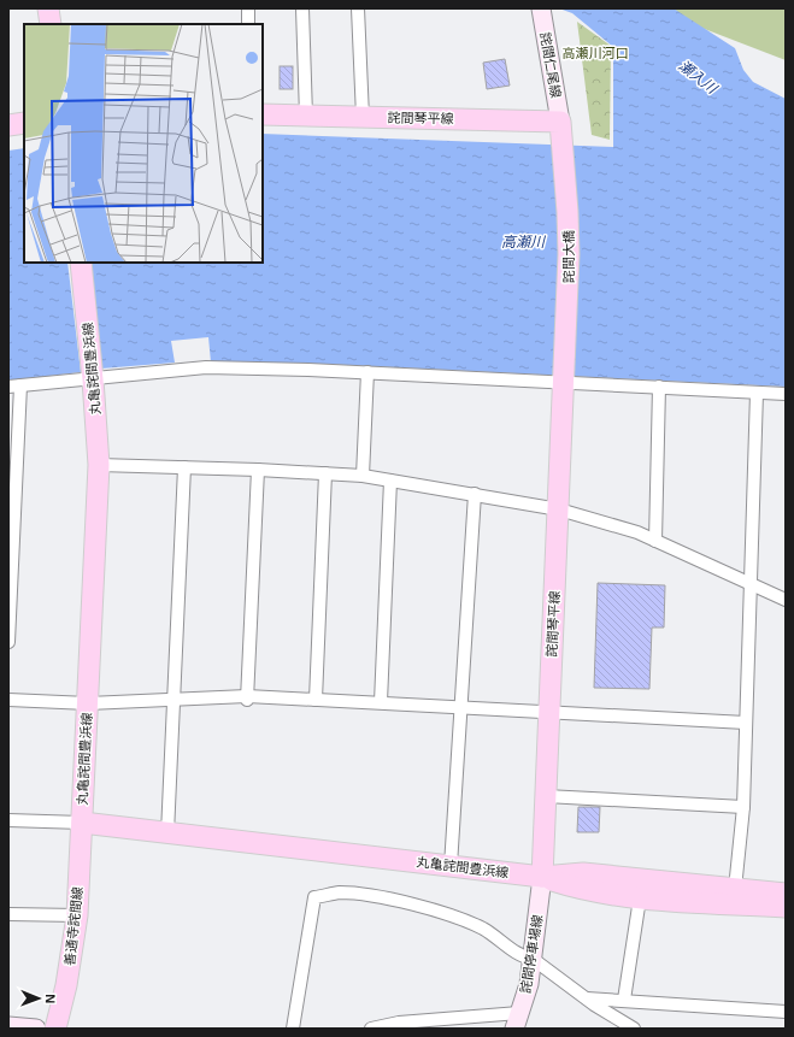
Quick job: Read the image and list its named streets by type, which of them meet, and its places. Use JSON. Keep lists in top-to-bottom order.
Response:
{
  "streets": {
    "main road": [
      "詫間仁尾線",
      "詫間琴平線",
      "詫間大橋",
      "丸亀詫間豊浜線",
      "善通寺詫間線",
      "詫間停車場線"
    ]
  },
  "crossings": [
    ["詫間仁尾線", "詫間琴平線"],
    ["詫間仁尾線", "詫間大橋"],
    ["詫間琴平線", "詫間大橋"],
    ["詫間琴平線", "丸亀詫間豊浜線"],
    ["詫間琴平線", "詫間停車場線"],
    ["丸亀詫間豊浜線", "善通寺詫間線"],
    ["丸亀詫間豊浜線", "詫間停車場線"]
  ],
  "water": ["瀬入川", "高瀬川"],
  "parks": ["高瀬川河口"],
  "north": "right"
}
